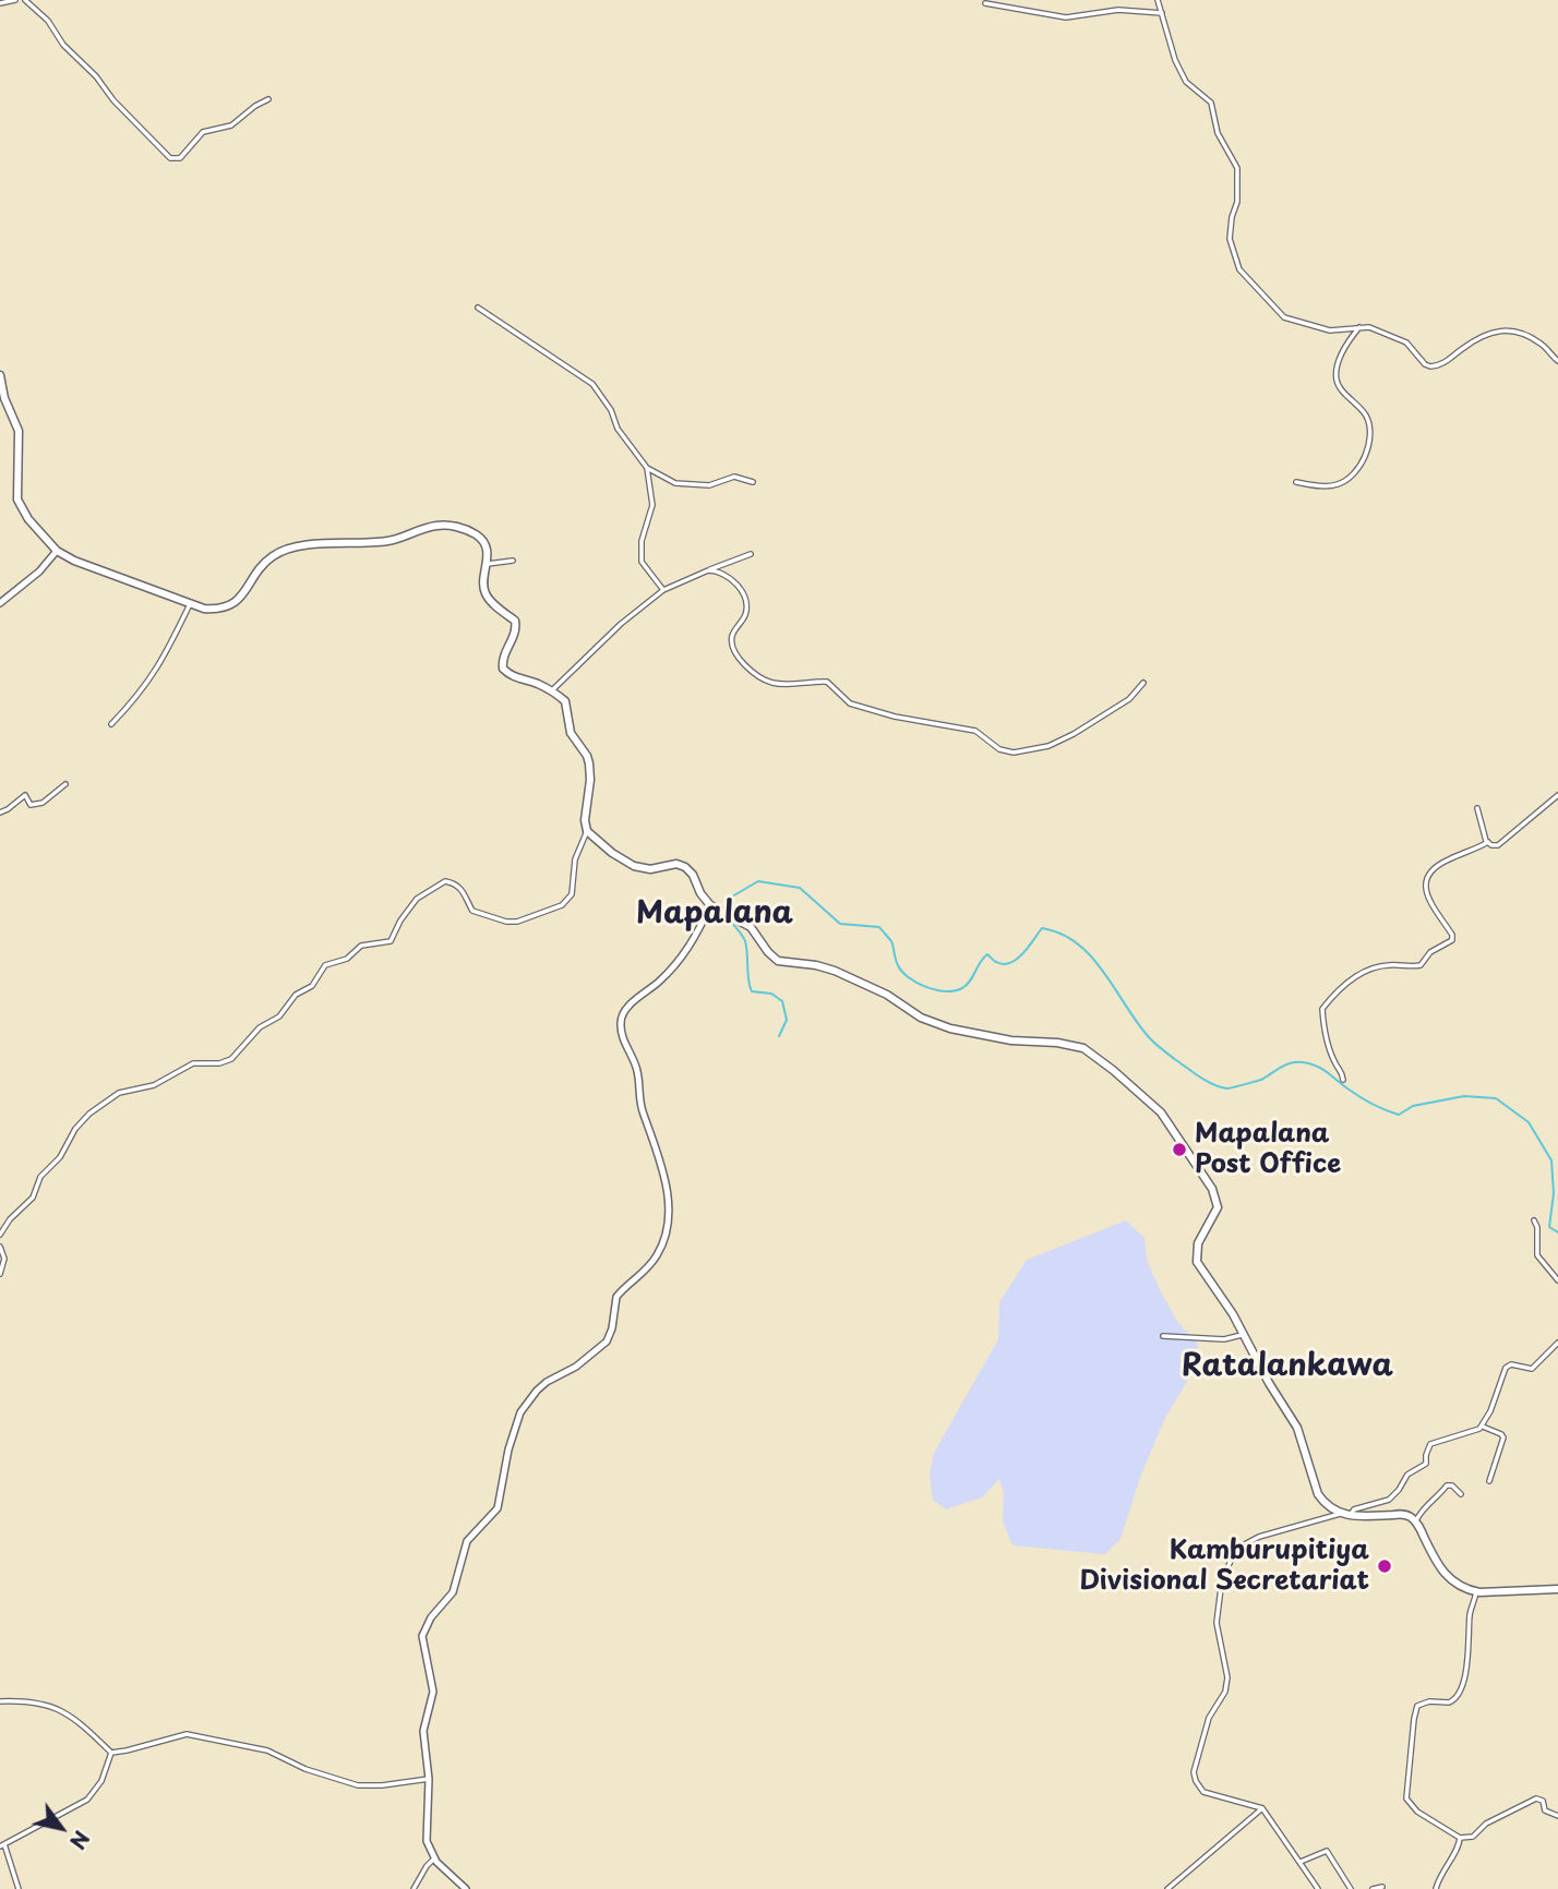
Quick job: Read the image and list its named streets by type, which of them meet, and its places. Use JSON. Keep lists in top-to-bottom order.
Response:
{
  "districts": ["Mapalana", "Ratalankawa"],
  "places": ["Mapalana Post Office", "Kamburupitiya Divisional Secretariat"],
  "north": "bottom right"
}
